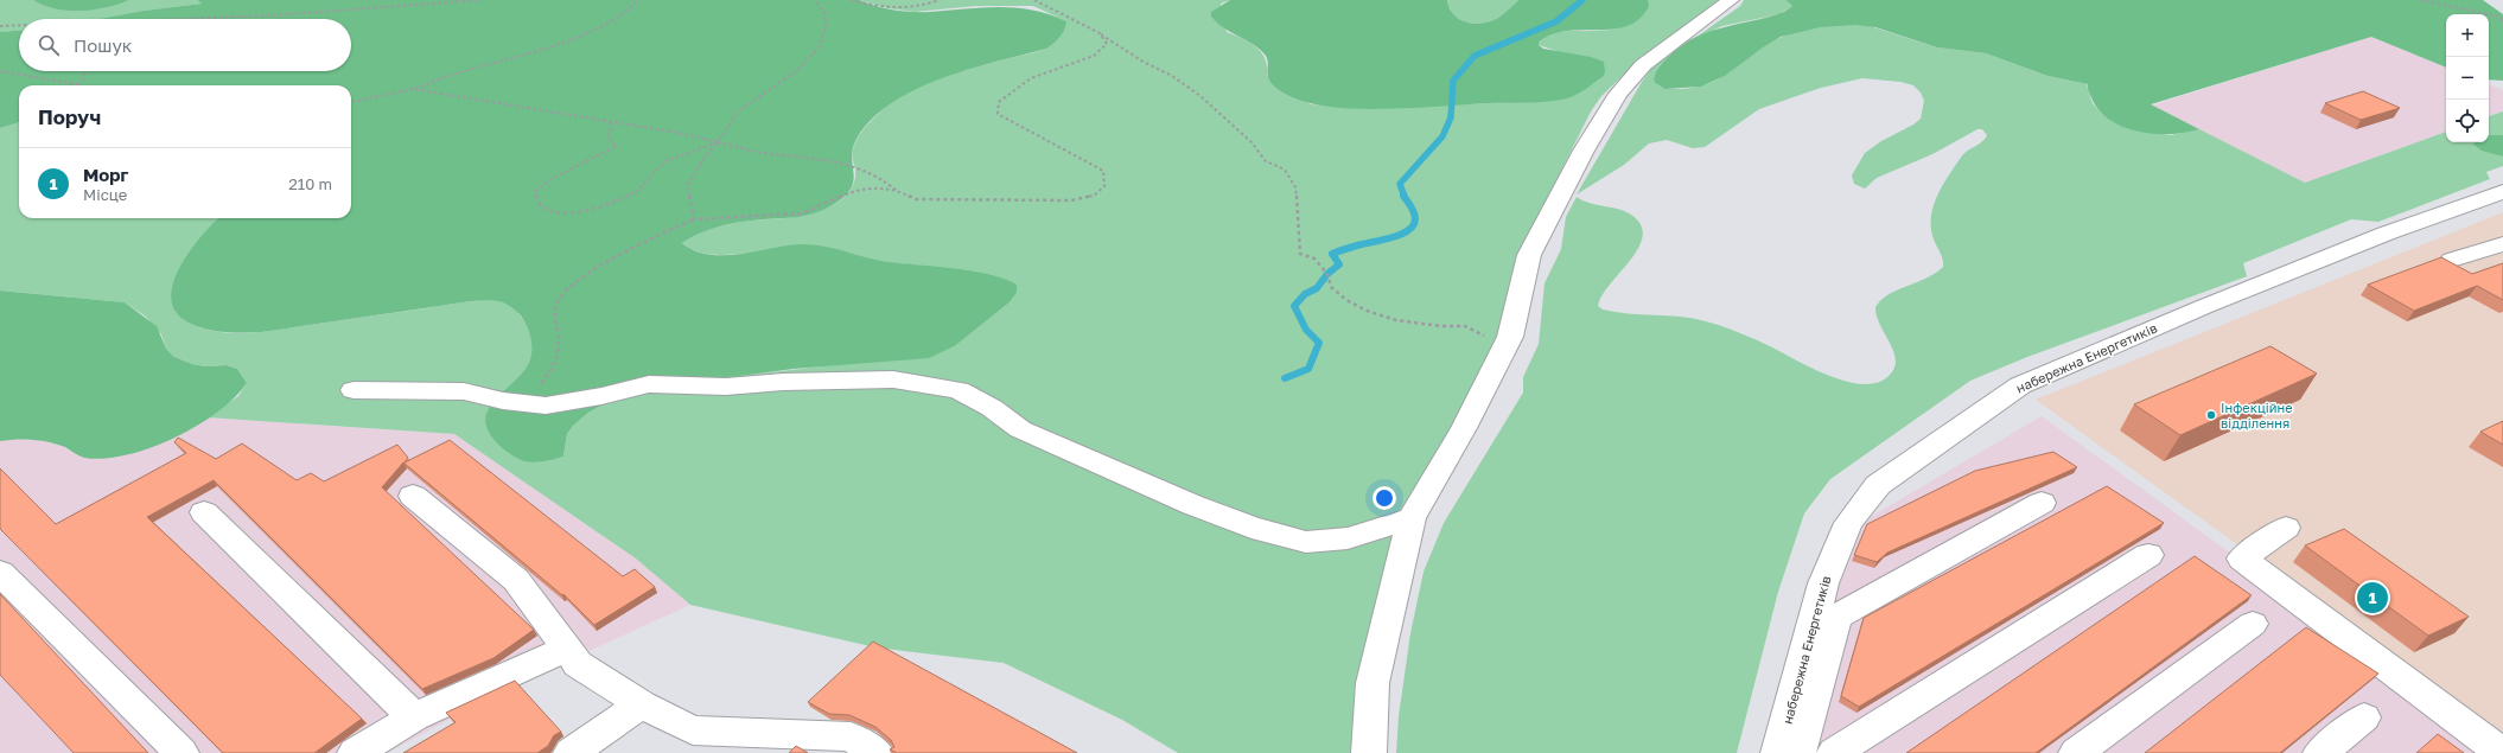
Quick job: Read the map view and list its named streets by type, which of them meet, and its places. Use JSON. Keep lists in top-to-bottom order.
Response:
{
  "streets": {
    "street": ["набережна Енергетиків"]
  },
  "places": ["Інфекційне відділення"],
  "page": {
    "map_buttons": ["+", "−"],
    "search": "Пошук",
    "heading": "Поруч",
    "list": [
      {
        "mark": "1",
        "name": "Морг",
        "note": "Місце",
        "value": "210 m"
      }
    ],
    "pins": "1"
  }
}
